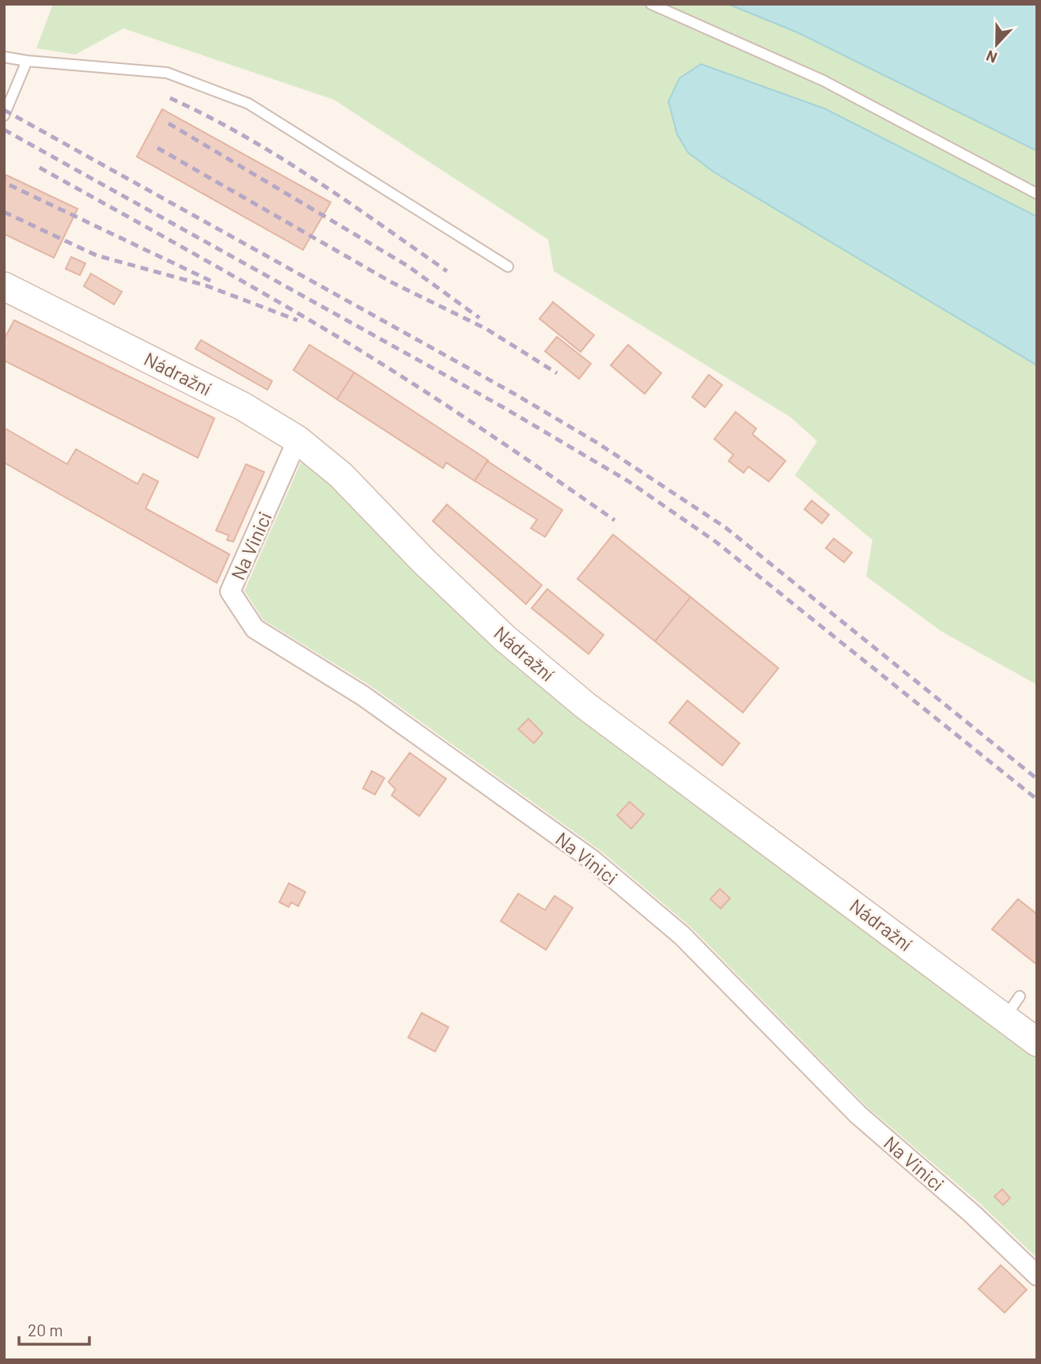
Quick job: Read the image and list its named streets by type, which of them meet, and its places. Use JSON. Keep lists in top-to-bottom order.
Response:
{
  "streets": {
    "main road": ["Nádražní"],
    "street": ["Na Vinici"]
  },
  "crossings": [
    ["Nádražní", "Na Vinici"]
  ],
  "scale_bar": "20 m",
  "north": "bottom"
}
